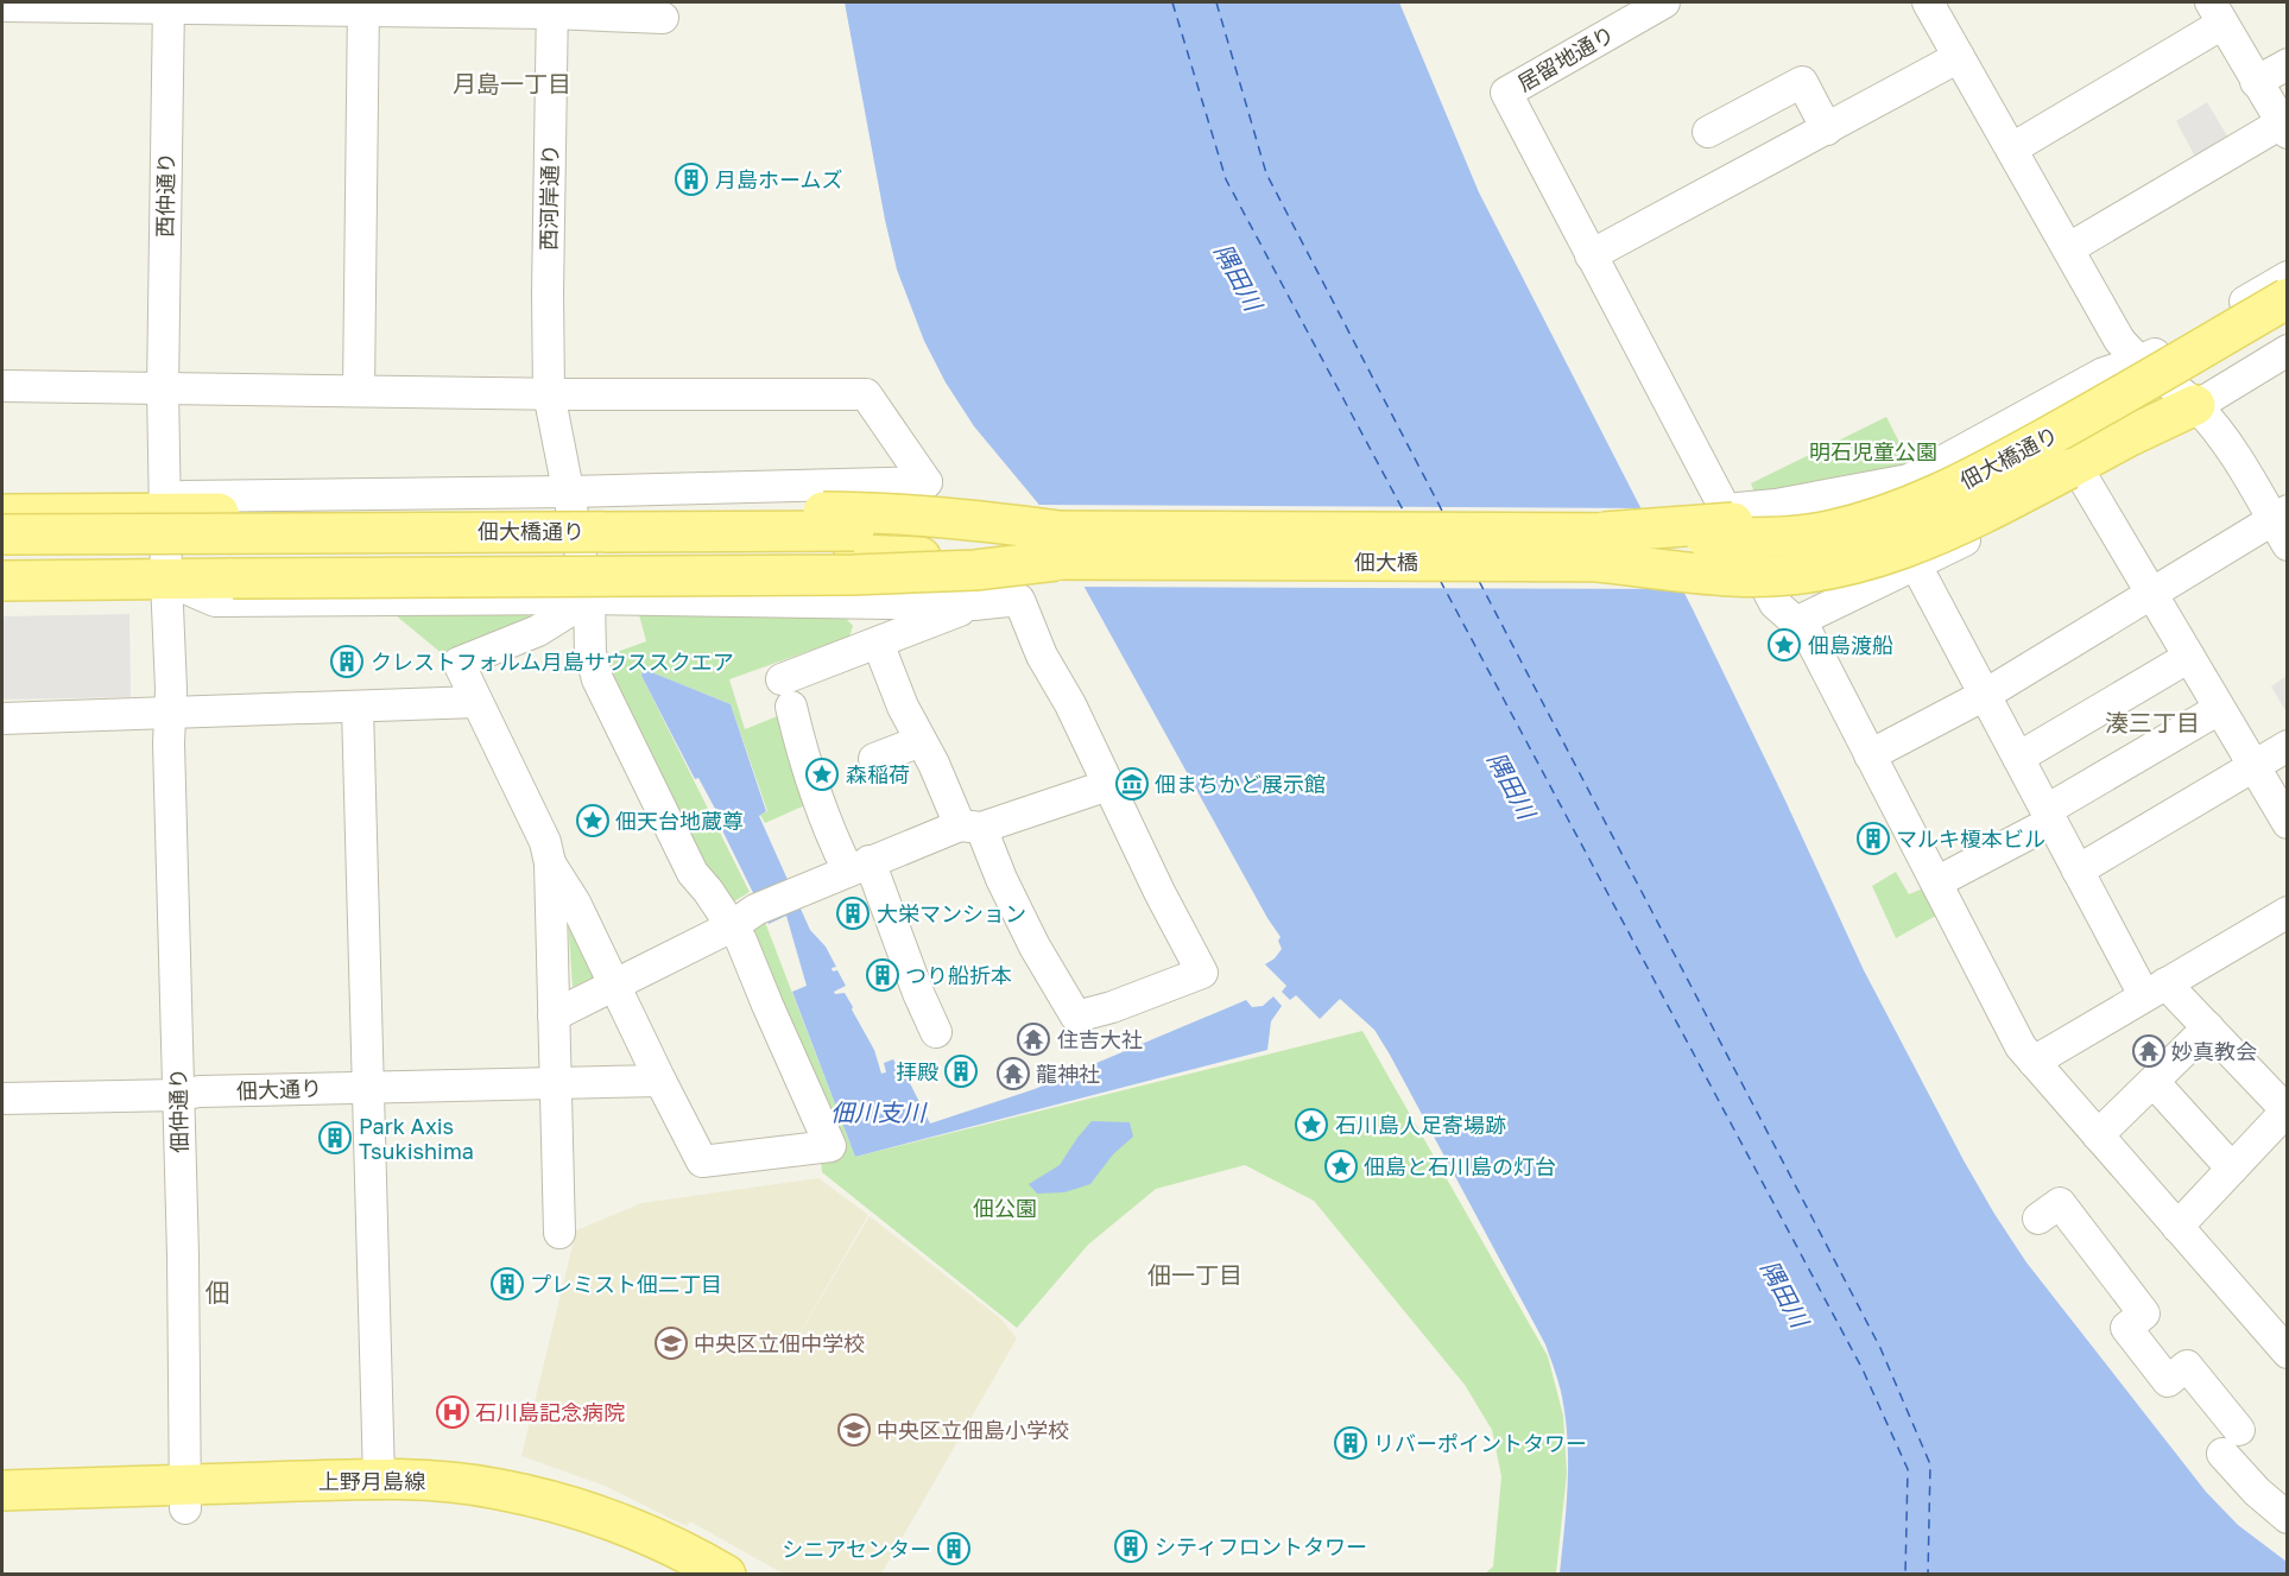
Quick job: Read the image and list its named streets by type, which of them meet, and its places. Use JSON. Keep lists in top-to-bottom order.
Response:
{
  "streets": {
    "main road": ["佃大橋通り", "佃大橋", "上野月島線"],
    "street": [
      "居留地通り",
      "西仲通り",
      "西河岸通り",
      "佃大通り",
      "佃仲通り"
    ]
  },
  "crossings": [
    ["西仲通り", "佃仲通り"],
    ["西河岸通り", "佃大通り"],
    ["佃大橋通り", "佃大橋"],
    ["佃大通り", "佃仲通り"],
    ["佃仲通り", "上野月島線"]
  ],
  "districts": [
    "月島一丁目",
    "湊三丁目",
    "佃一丁目",
    "佃"
  ],
  "water": ["隅田川", "佃川支川"],
  "parks": ["明石児童公園", "佃公園"],
  "places": {
    "building": [
      "月島ホームズ",
      "クレストフォルム月島サウススクエア",
      "マルキ榎本ビル",
      "大栄マンション",
      "つり船折本",
      "拝殿",
      "Park Axis Tsukishima",
      "プレミスト佃二丁目",
      "リバーポイントタワー",
      "シティフロントタワー",
      "シニアセンター"
    ],
    "place": [
      "佃島渡船",
      "森稲荷",
      "佃天台地蔵尊",
      "石川島人足寄場跡",
      "佃島と石川島の灯台"
    ],
    "museum": ["佃まちかど展示館"],
    "temple": ["住吉大社", "妙真教会", "龍神社"],
    "school or university": ["中央区立佃中学校", "中央区立佃島小学校"],
    "hospital": ["石川島記念病院"]
  }
}
